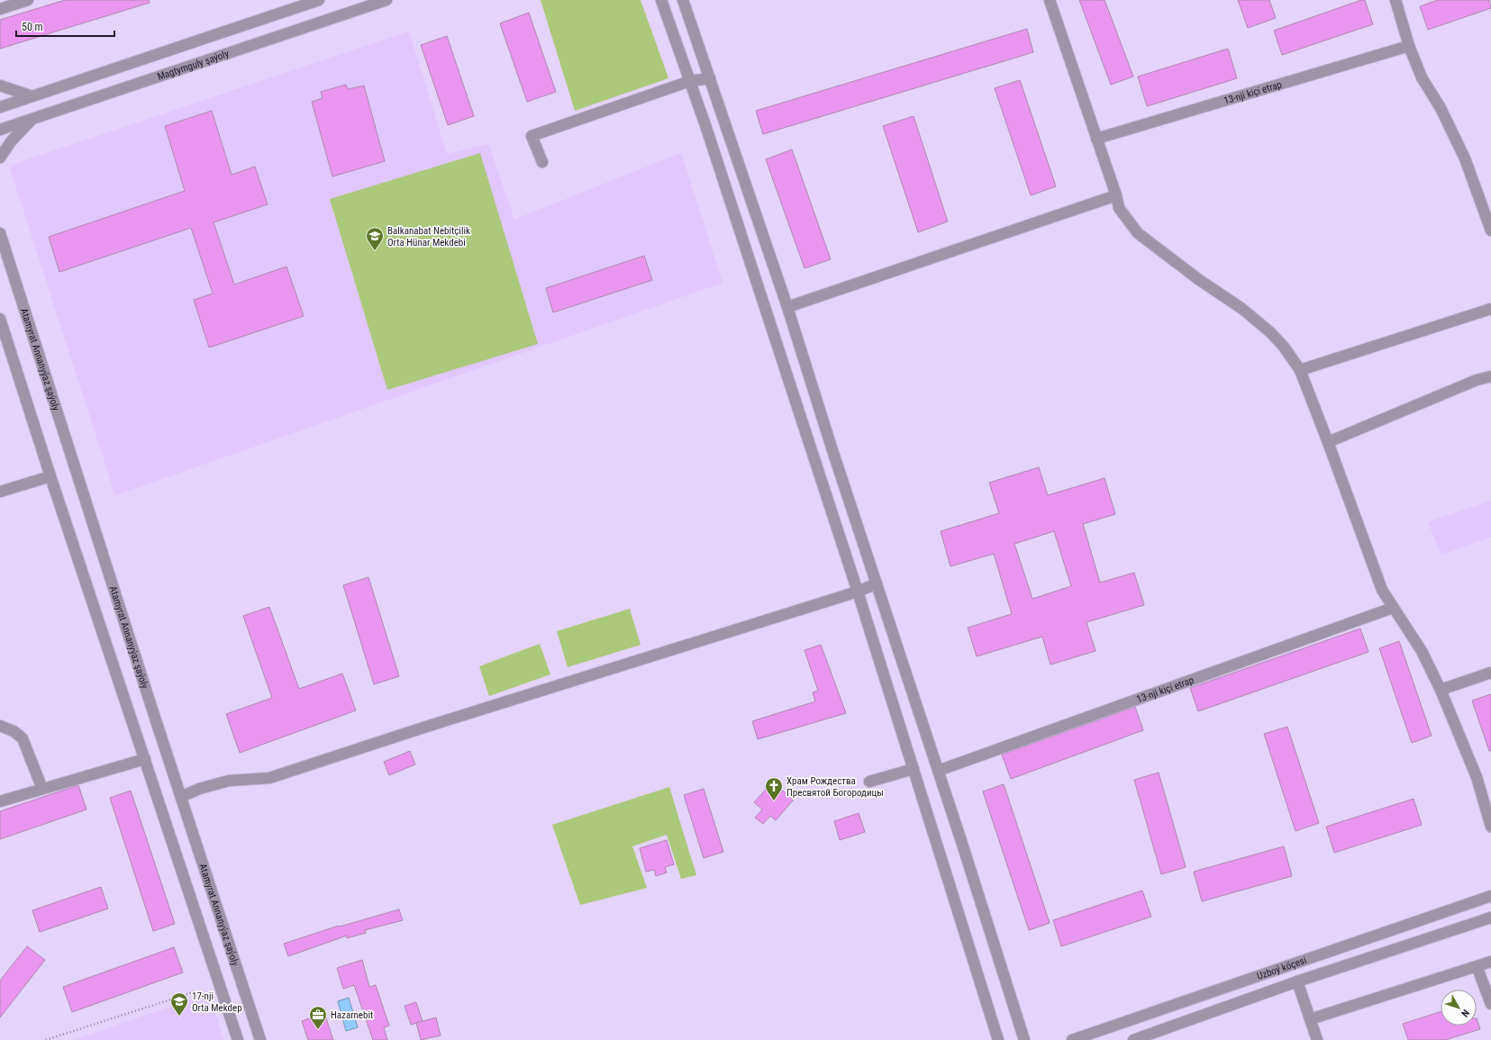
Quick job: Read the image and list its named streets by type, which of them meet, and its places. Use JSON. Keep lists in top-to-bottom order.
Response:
{
  "streets": {
    "street": [
      "Magtymguly şaýoly",
      "13-nji kiçi etrap",
      "Atamyrat Annanyýaz şaýoly",
      "Uzboý köçesi"
    ]
  },
  "places": {
    "school or university": ["Balkanabat Nebitçilik Orta Hünar Mekdebi", "17-nji Orta Mekdep"],
    "church": ["Храм Рождества Пресвятой Богородицы"],
    "office": ["Hazarnebit"]
  },
  "scale_bar": "50 m",
  "north": "bottom right"
}
